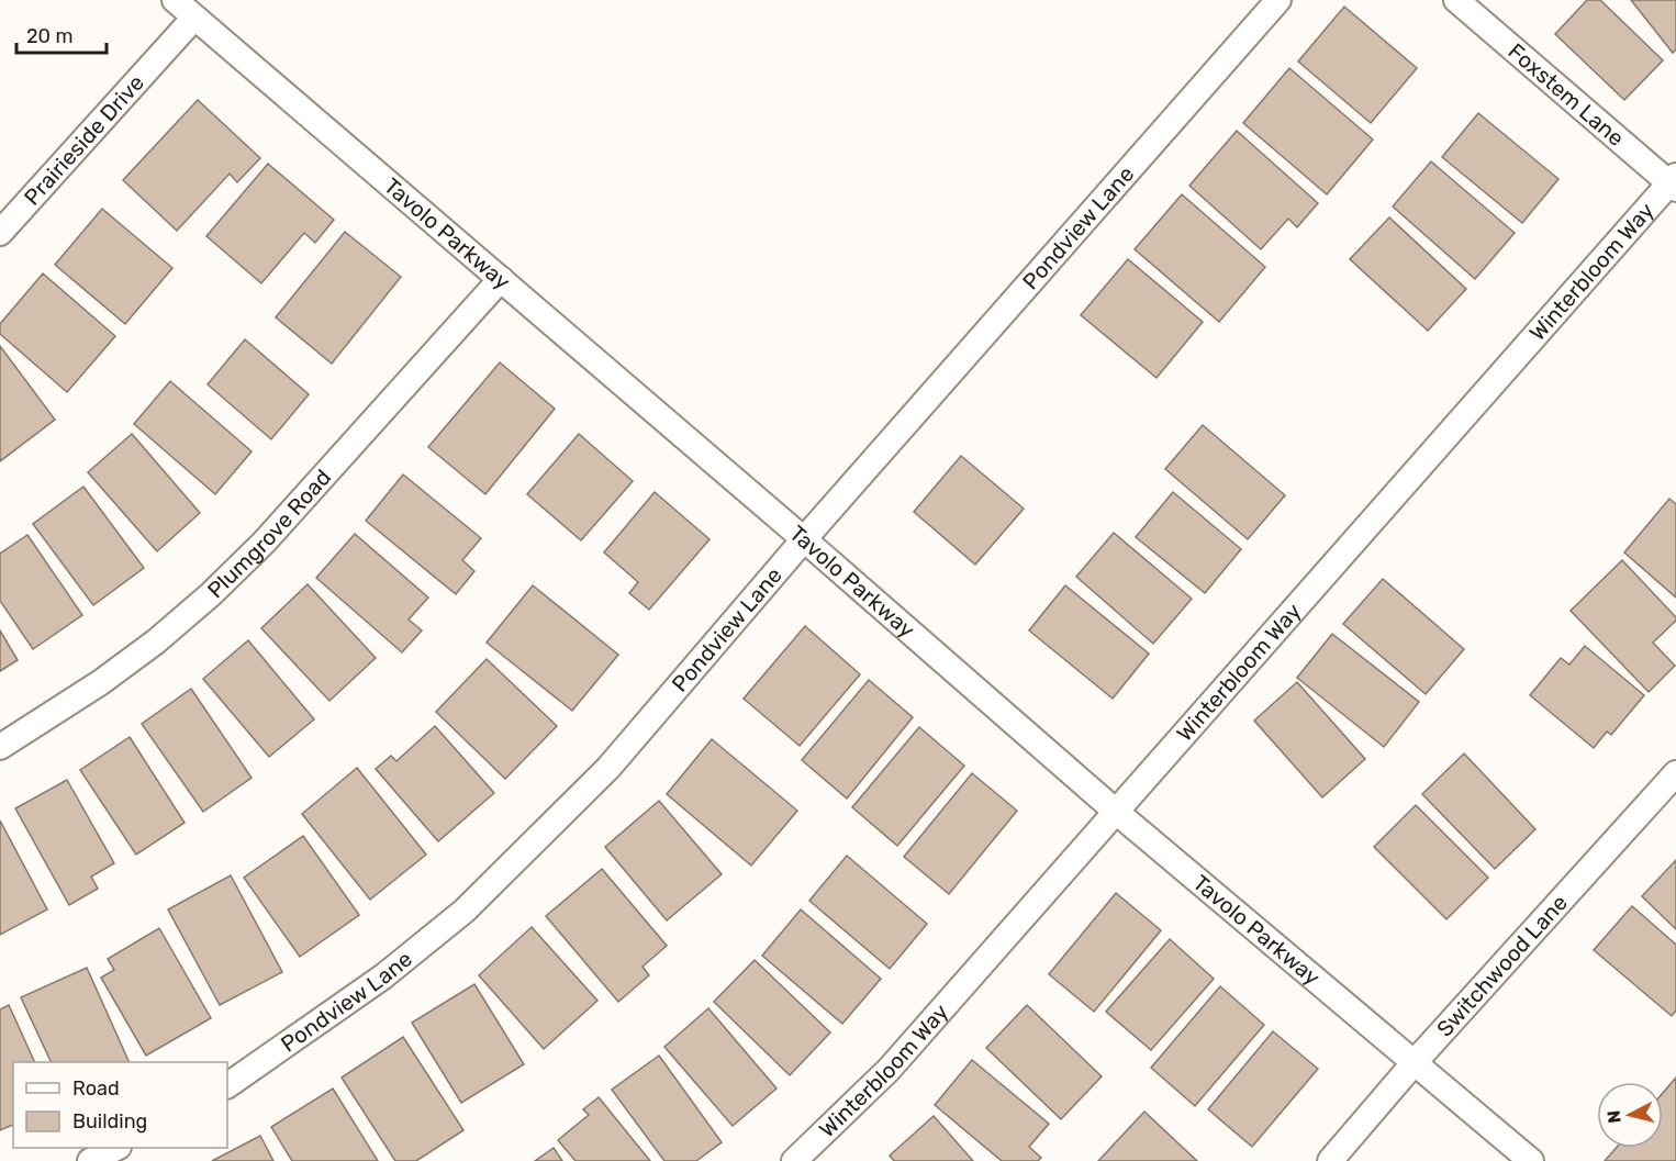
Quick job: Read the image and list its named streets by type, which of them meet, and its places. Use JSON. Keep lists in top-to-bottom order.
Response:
{
  "streets": {
    "street": [
      "Foxstem Lane",
      "Prairieside Drive",
      "Pondview Lane",
      "Tavolo Parkway",
      "Winterbloom Way",
      "Plumgrove Road",
      "Switchwood Lane"
    ]
  },
  "crossings": [
    ["Foxstem Lane", "Winterbloom Way"],
    ["Prairieside Drive", "Tavolo Parkway"],
    ["Pondview Lane", "Tavolo Parkway"],
    ["Tavolo Parkway", "Winterbloom Way"],
    ["Tavolo Parkway", "Plumgrove Road"],
    ["Tavolo Parkway", "Switchwood Lane"]
  ],
  "legend": ["Road", "Building"],
  "scale_bar": "20 m",
  "north": "left"
}
